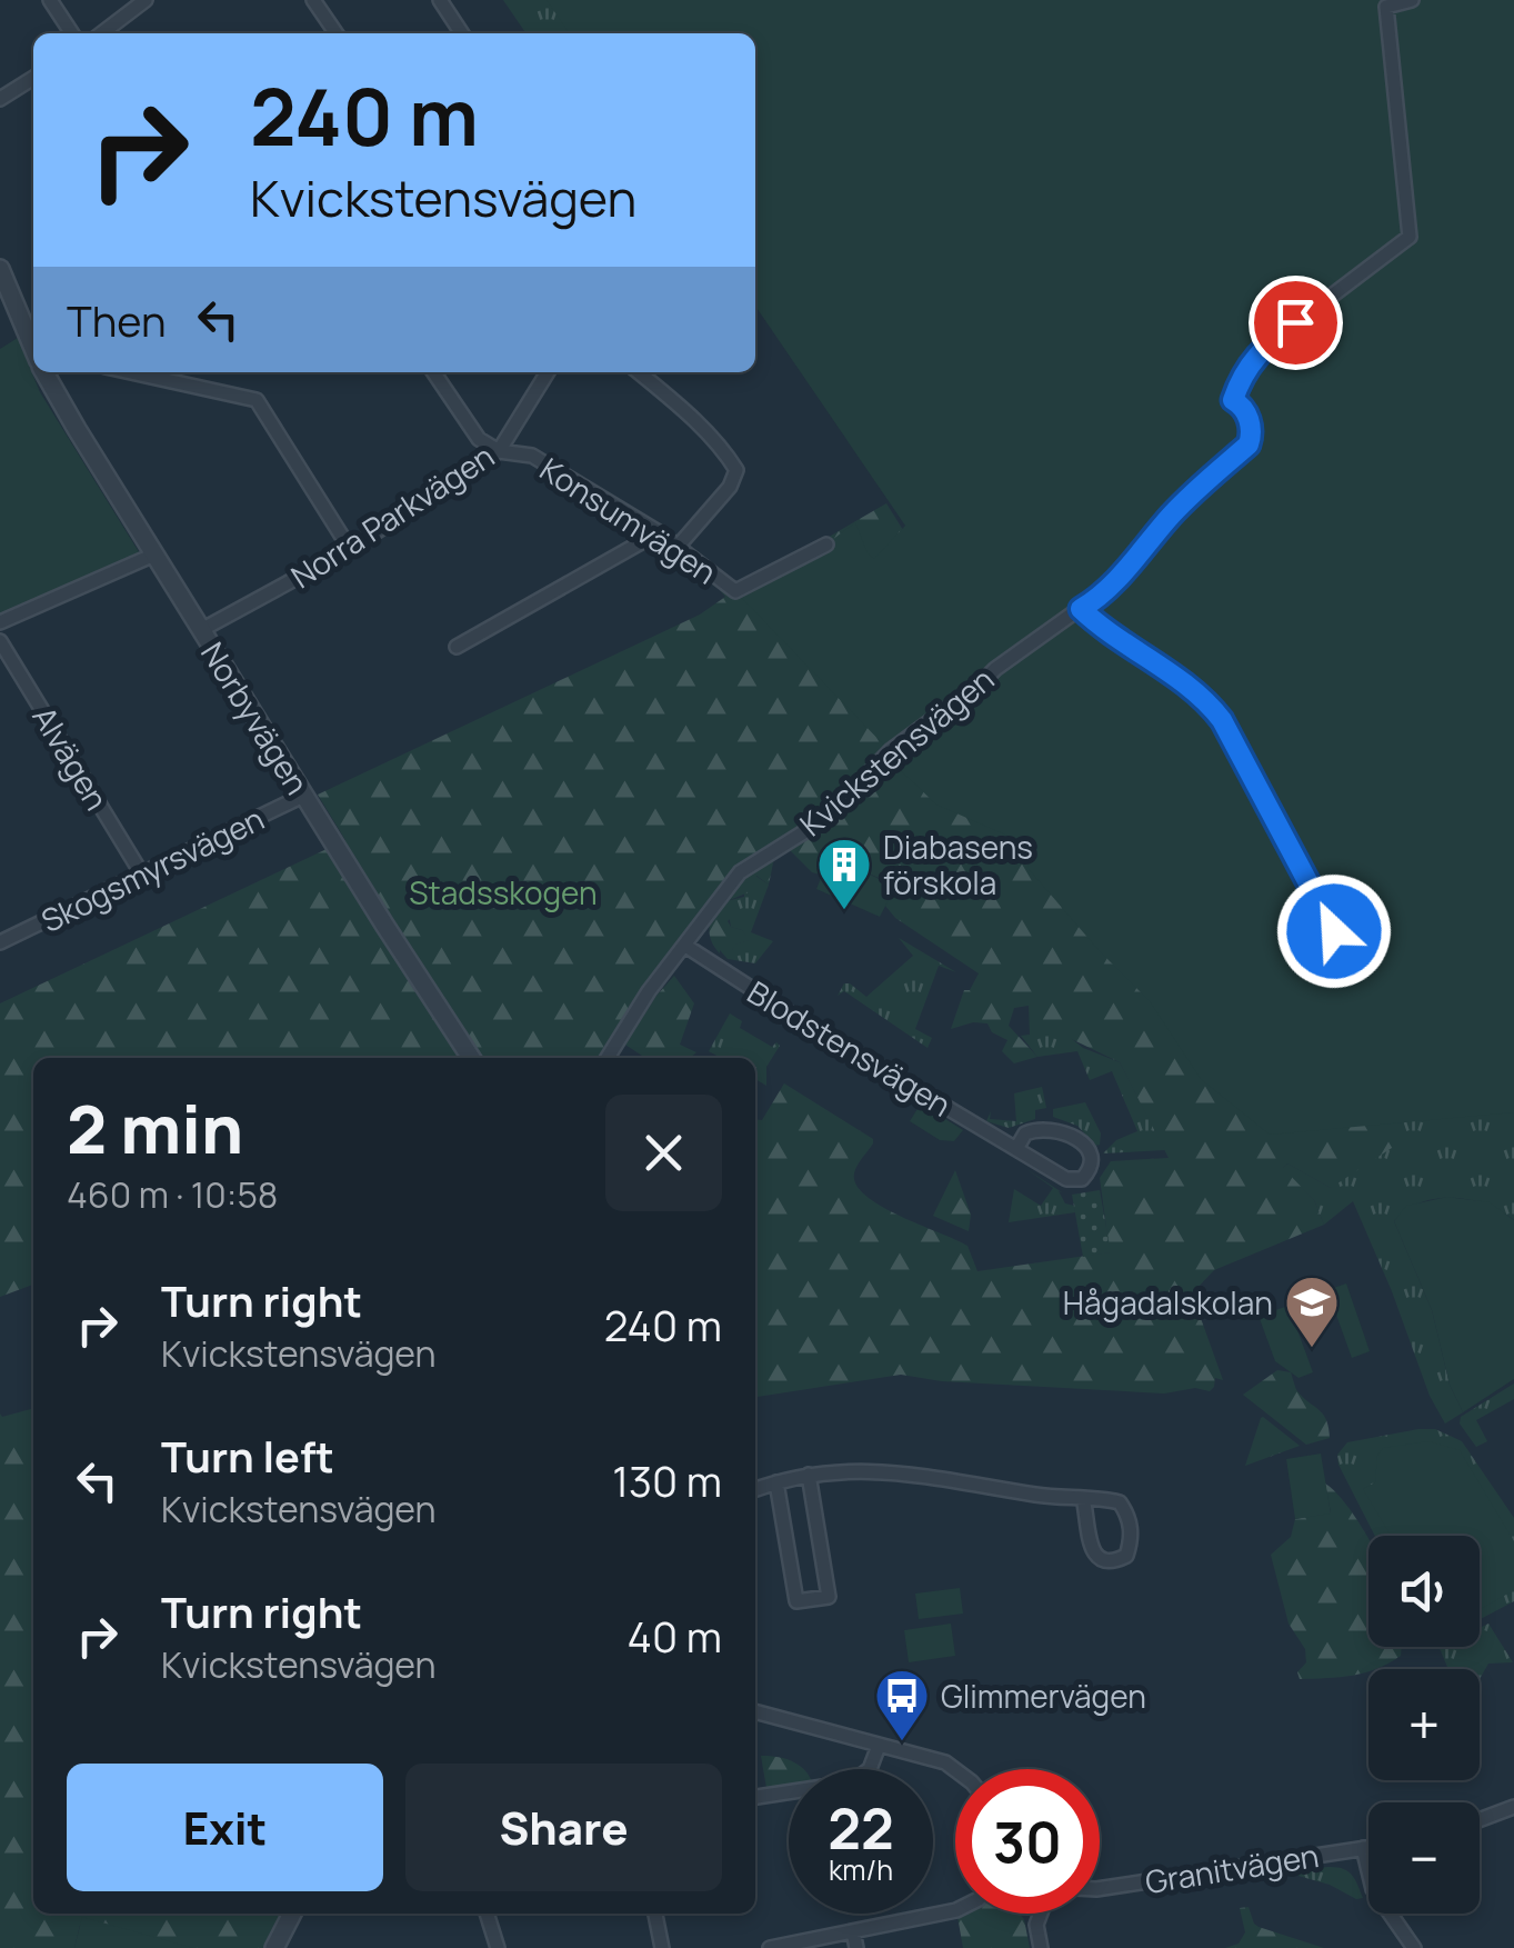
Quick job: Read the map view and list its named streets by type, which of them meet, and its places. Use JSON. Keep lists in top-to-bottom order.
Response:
{
  "streets": {
    "street": [
      "Norra Parkvägen",
      "Konsumvägen",
      "Norbyvägen",
      "Kvickstensvägen",
      "Alvägen",
      "Skogsmyrsvägen",
      "Blodstensvägen",
      "Granitvägen"
    ]
  },
  "crossings": [
    ["Norra Parkvägen", "Konsumvägen"],
    ["Norra Parkvägen", "Norbyvägen"],
    ["Norbyvägen", "Skogsmyrsvägen"],
    ["Kvickstensvägen", "Blodstensvägen"],
    ["Alvägen", "Skogsmyrsvägen"]
  ],
  "parks": ["Stadsskogen"],
  "places": {
    "building": ["Diabasens förskola"],
    "school or university": ["Hågadalskolan"],
    "bus stop": ["Glimmervägen"]
  },
  "page": {
    "turn": ["240 m", "Kvickstensvägen"],
    "then": "Then",
    "heading": ["2 min", "460 m · 10:58"],
    "list": [
      {
        "name": "Turn right",
        "note": "Kvickstensvägen",
        "value": "240 m"
      },
      {
        "name": "Turn left",
        "note": "Kvickstensvägen",
        "value": "130 m"
      },
      {
        "name": "Turn right",
        "note": "Kvickstensvägen",
        "value": "40 m"
      }
    ],
    "map_buttons": ["+", "−"],
    "buttons": ["Exit", "Share"],
    "speed": "22 km/h",
    "limit": "30"
  }
}
